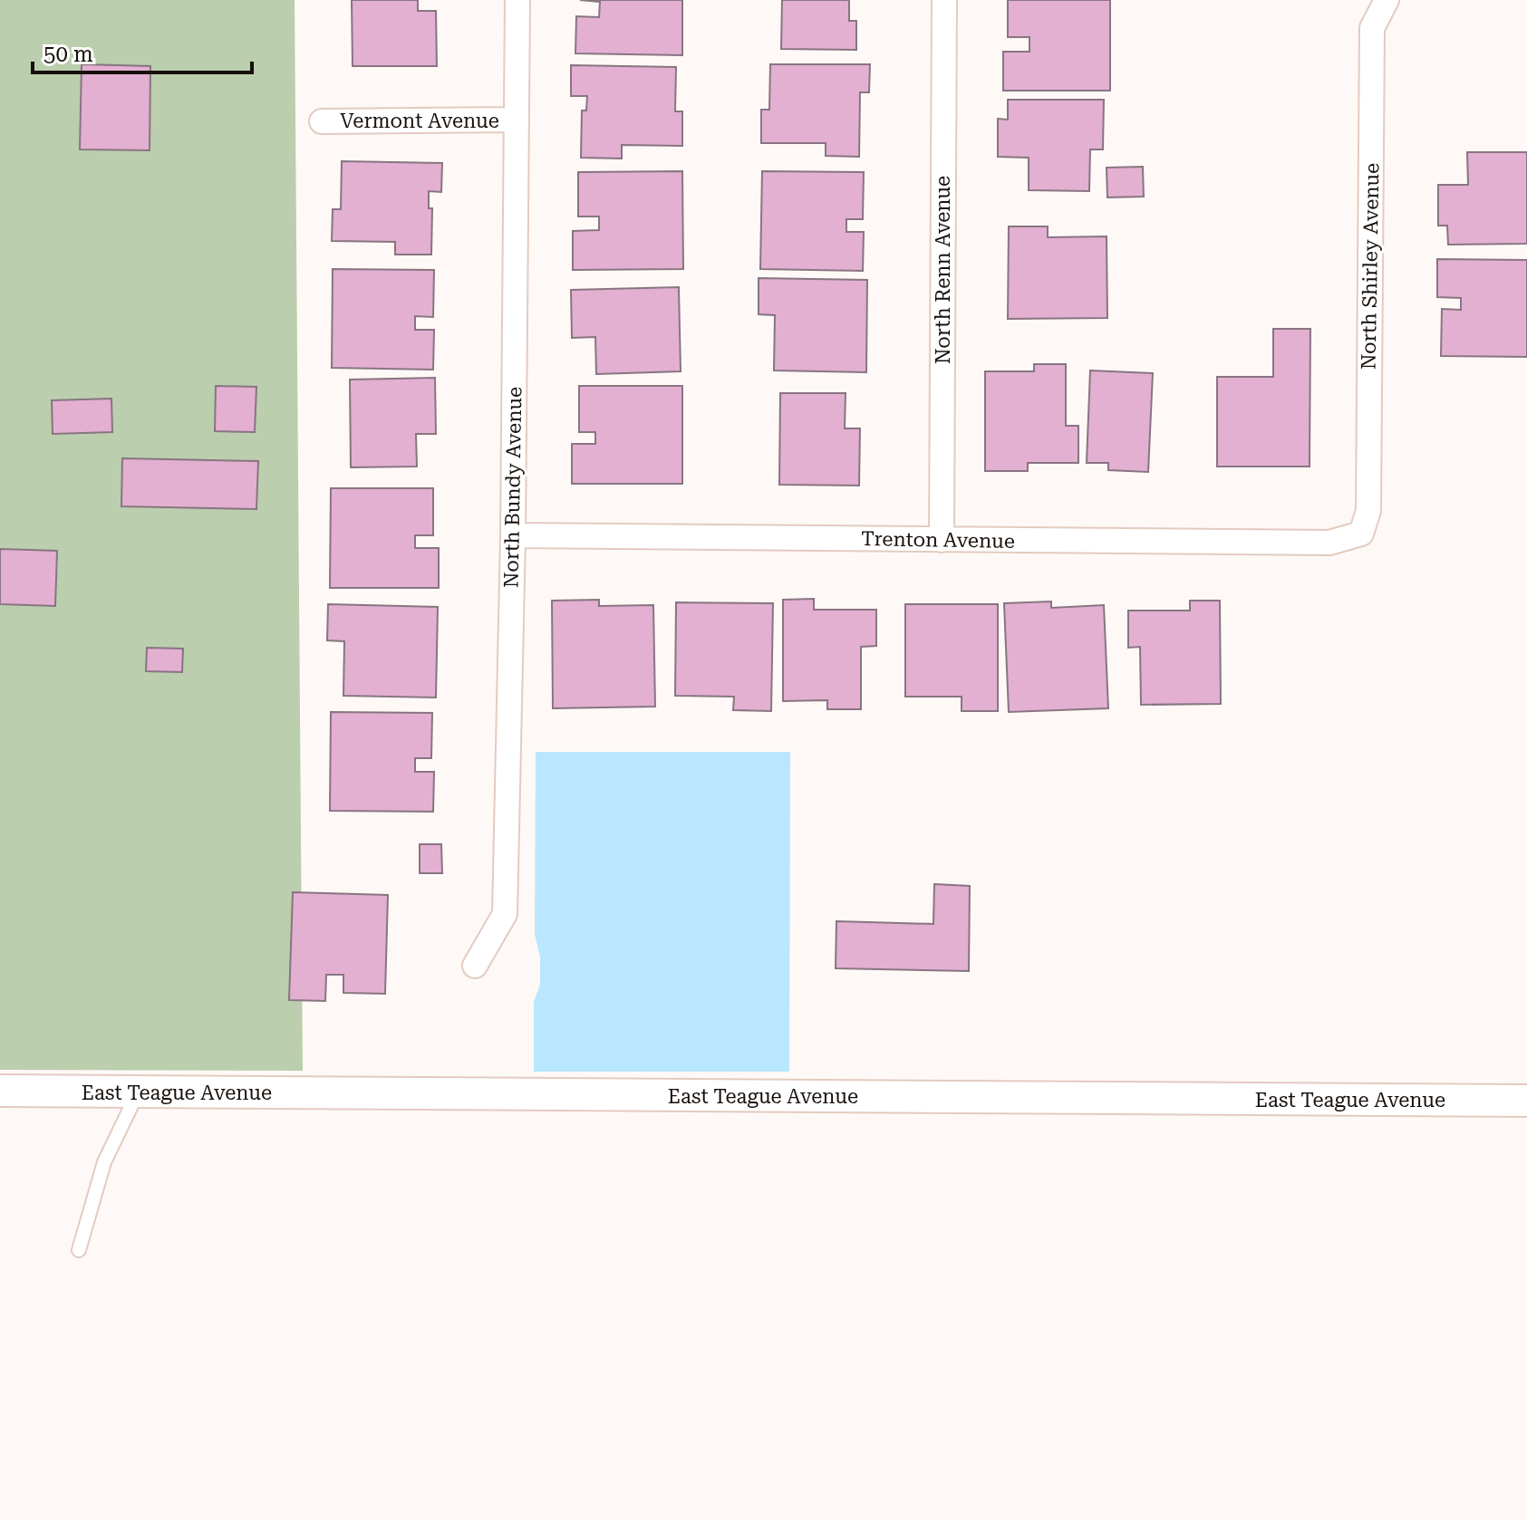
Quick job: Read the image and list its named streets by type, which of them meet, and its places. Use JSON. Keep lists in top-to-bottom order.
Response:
{
  "streets": {
    "street": [
      "Vermont Avenue",
      "North Shirley Avenue",
      "North Renn Avenue",
      "North Bundy Avenue",
      "Trenton Avenue",
      "East Teague Avenue"
    ]
  },
  "crossings": [
    ["Vermont Avenue", "North Bundy Avenue"],
    ["North Shirley Avenue", "Trenton Avenue"],
    ["North Renn Avenue", "Trenton Avenue"],
    ["North Bundy Avenue", "Trenton Avenue"]
  ],
  "scale_bar": "50 m"
}
